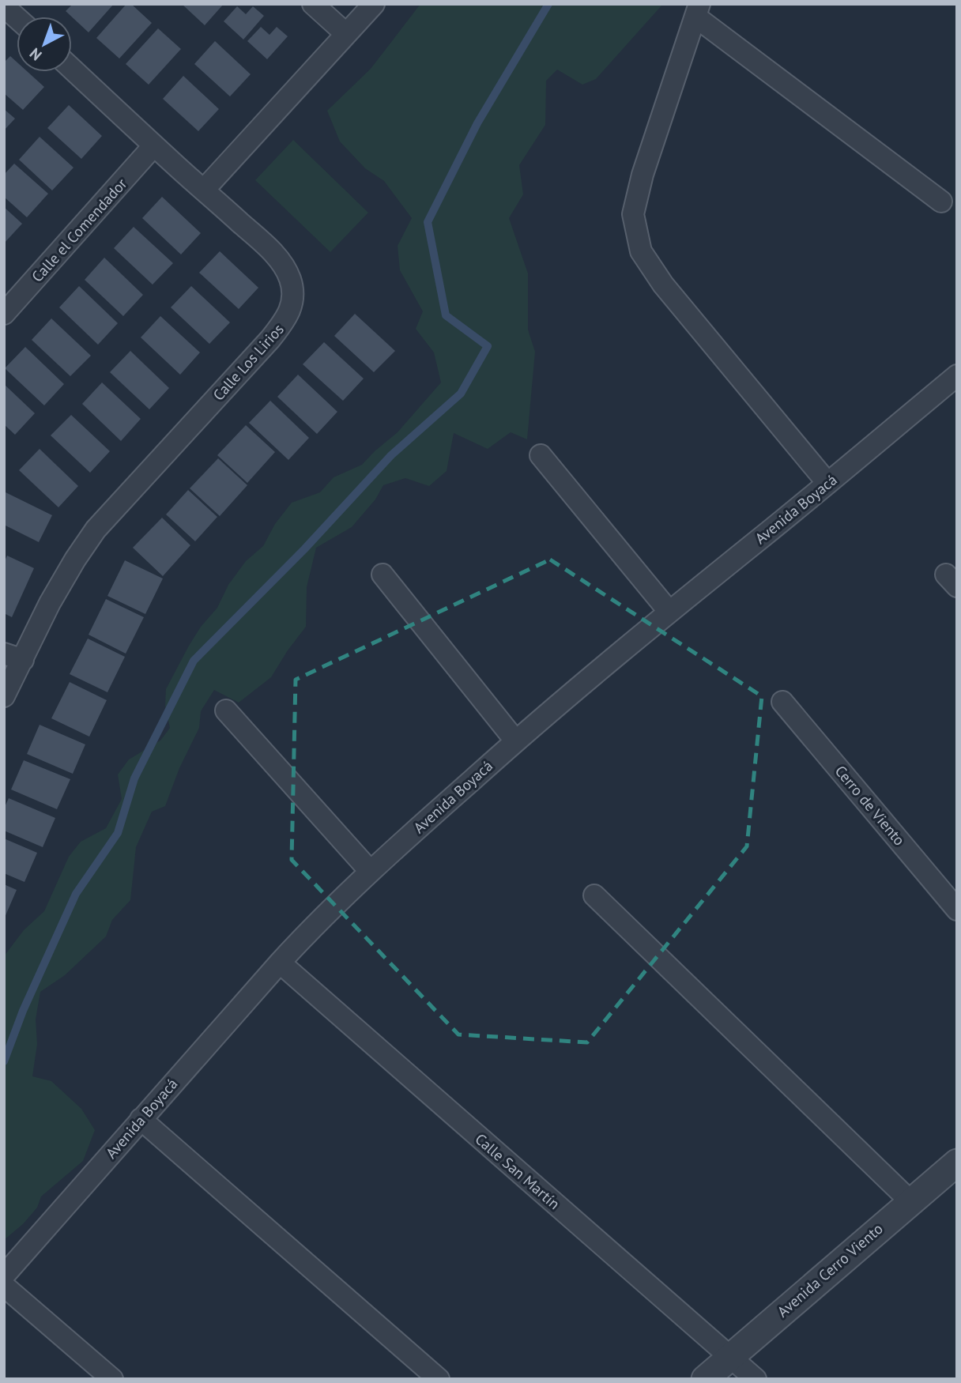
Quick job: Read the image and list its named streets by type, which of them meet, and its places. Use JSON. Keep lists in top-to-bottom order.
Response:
{
  "streets": {
    "street": [
      "Calle el Comendador",
      "Calle Los Lirios",
      "Avenida Boyacá",
      "Cerro de Viento",
      "Calle San Martín",
      "Avenida Cerro Viento"
    ]
  },
  "crossings": [
    ["Calle el Comendador", "Calle Los Lirios"],
    ["Avenida Boyacá", "Calle San Martín"],
    ["Calle San Martín", "Avenida Cerro Viento"]
  ],
  "north": "bottom left"
}
